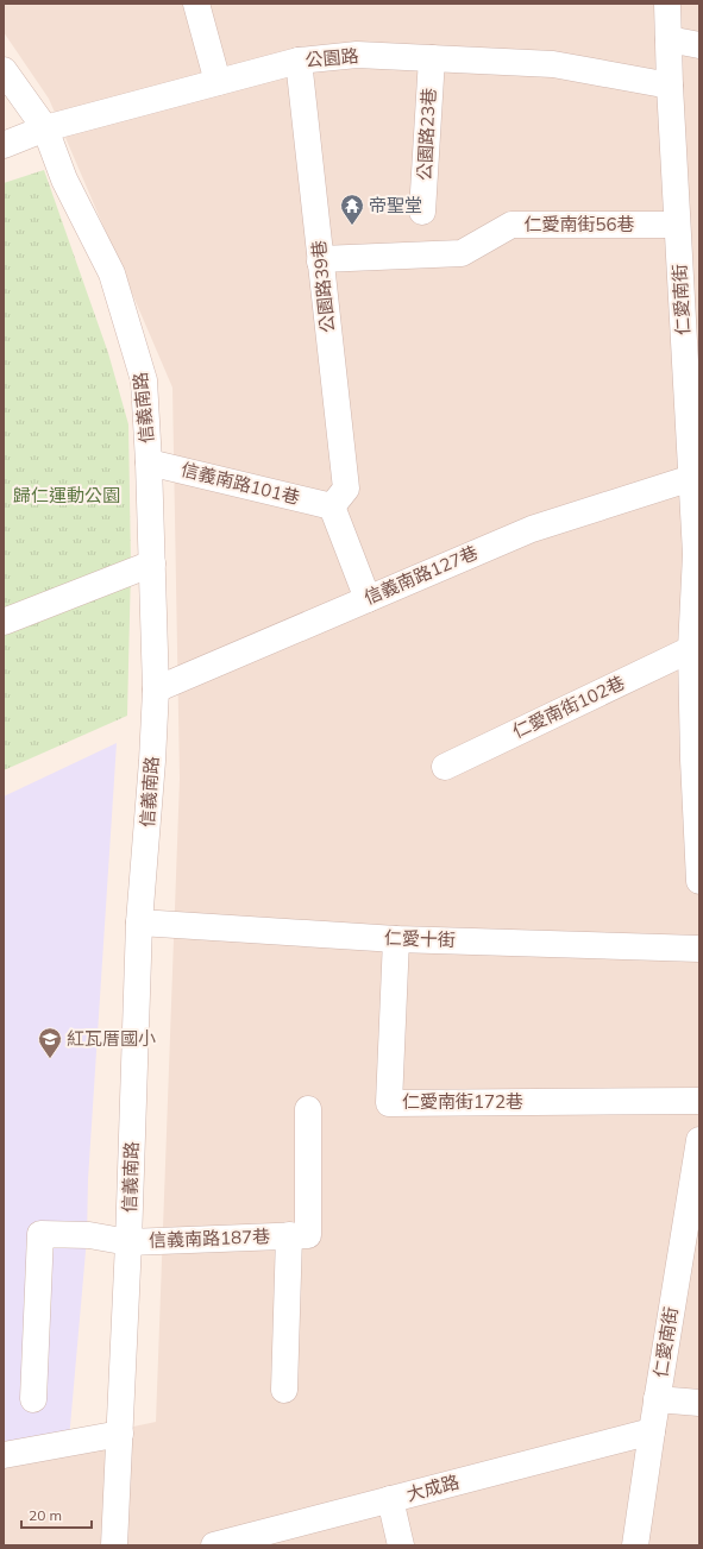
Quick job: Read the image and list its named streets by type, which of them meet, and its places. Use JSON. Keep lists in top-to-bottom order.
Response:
{
  "streets": {
    "street": [
      "公園路",
      "公園路23巷",
      "仁愛南街56巷",
      "公園路39巷",
      "仁愛南街",
      "信義南路",
      "信義南路101巷",
      "信義南路127巷",
      "仁愛南街102巷",
      "仁愛十街",
      "仁愛南街172巷",
      "信義南路187巷",
      "大成路"
    ]
  },
  "crossings": [
    ["公園路", "公園路23巷"],
    ["公園路", "公園路39巷"],
    ["公園路", "仁愛南街"],
    ["公園路", "信義南路"],
    ["仁愛南街56巷", "公園路39巷"],
    ["仁愛南街56巷", "仁愛南街"],
    ["公園路39巷", "信義南路101巷"],
    ["仁愛南街", "信義南路127巷"],
    ["仁愛南街", "仁愛南街102巷"],
    ["仁愛南街", "大成路"],
    ["信義南路", "信義南路101巷"],
    ["信義南路", "信義南路127巷"],
    ["信義南路", "仁愛十街"],
    ["信義南路", "信義南路187巷"],
    ["仁愛十街", "仁愛南街172巷"]
  ],
  "parks": ["歸仁運動公園"],
  "places": {
    "temple": ["帝聖堂"],
    "school or university": ["紅瓦厝國小"]
  },
  "scale_bar": "20 m"
}
